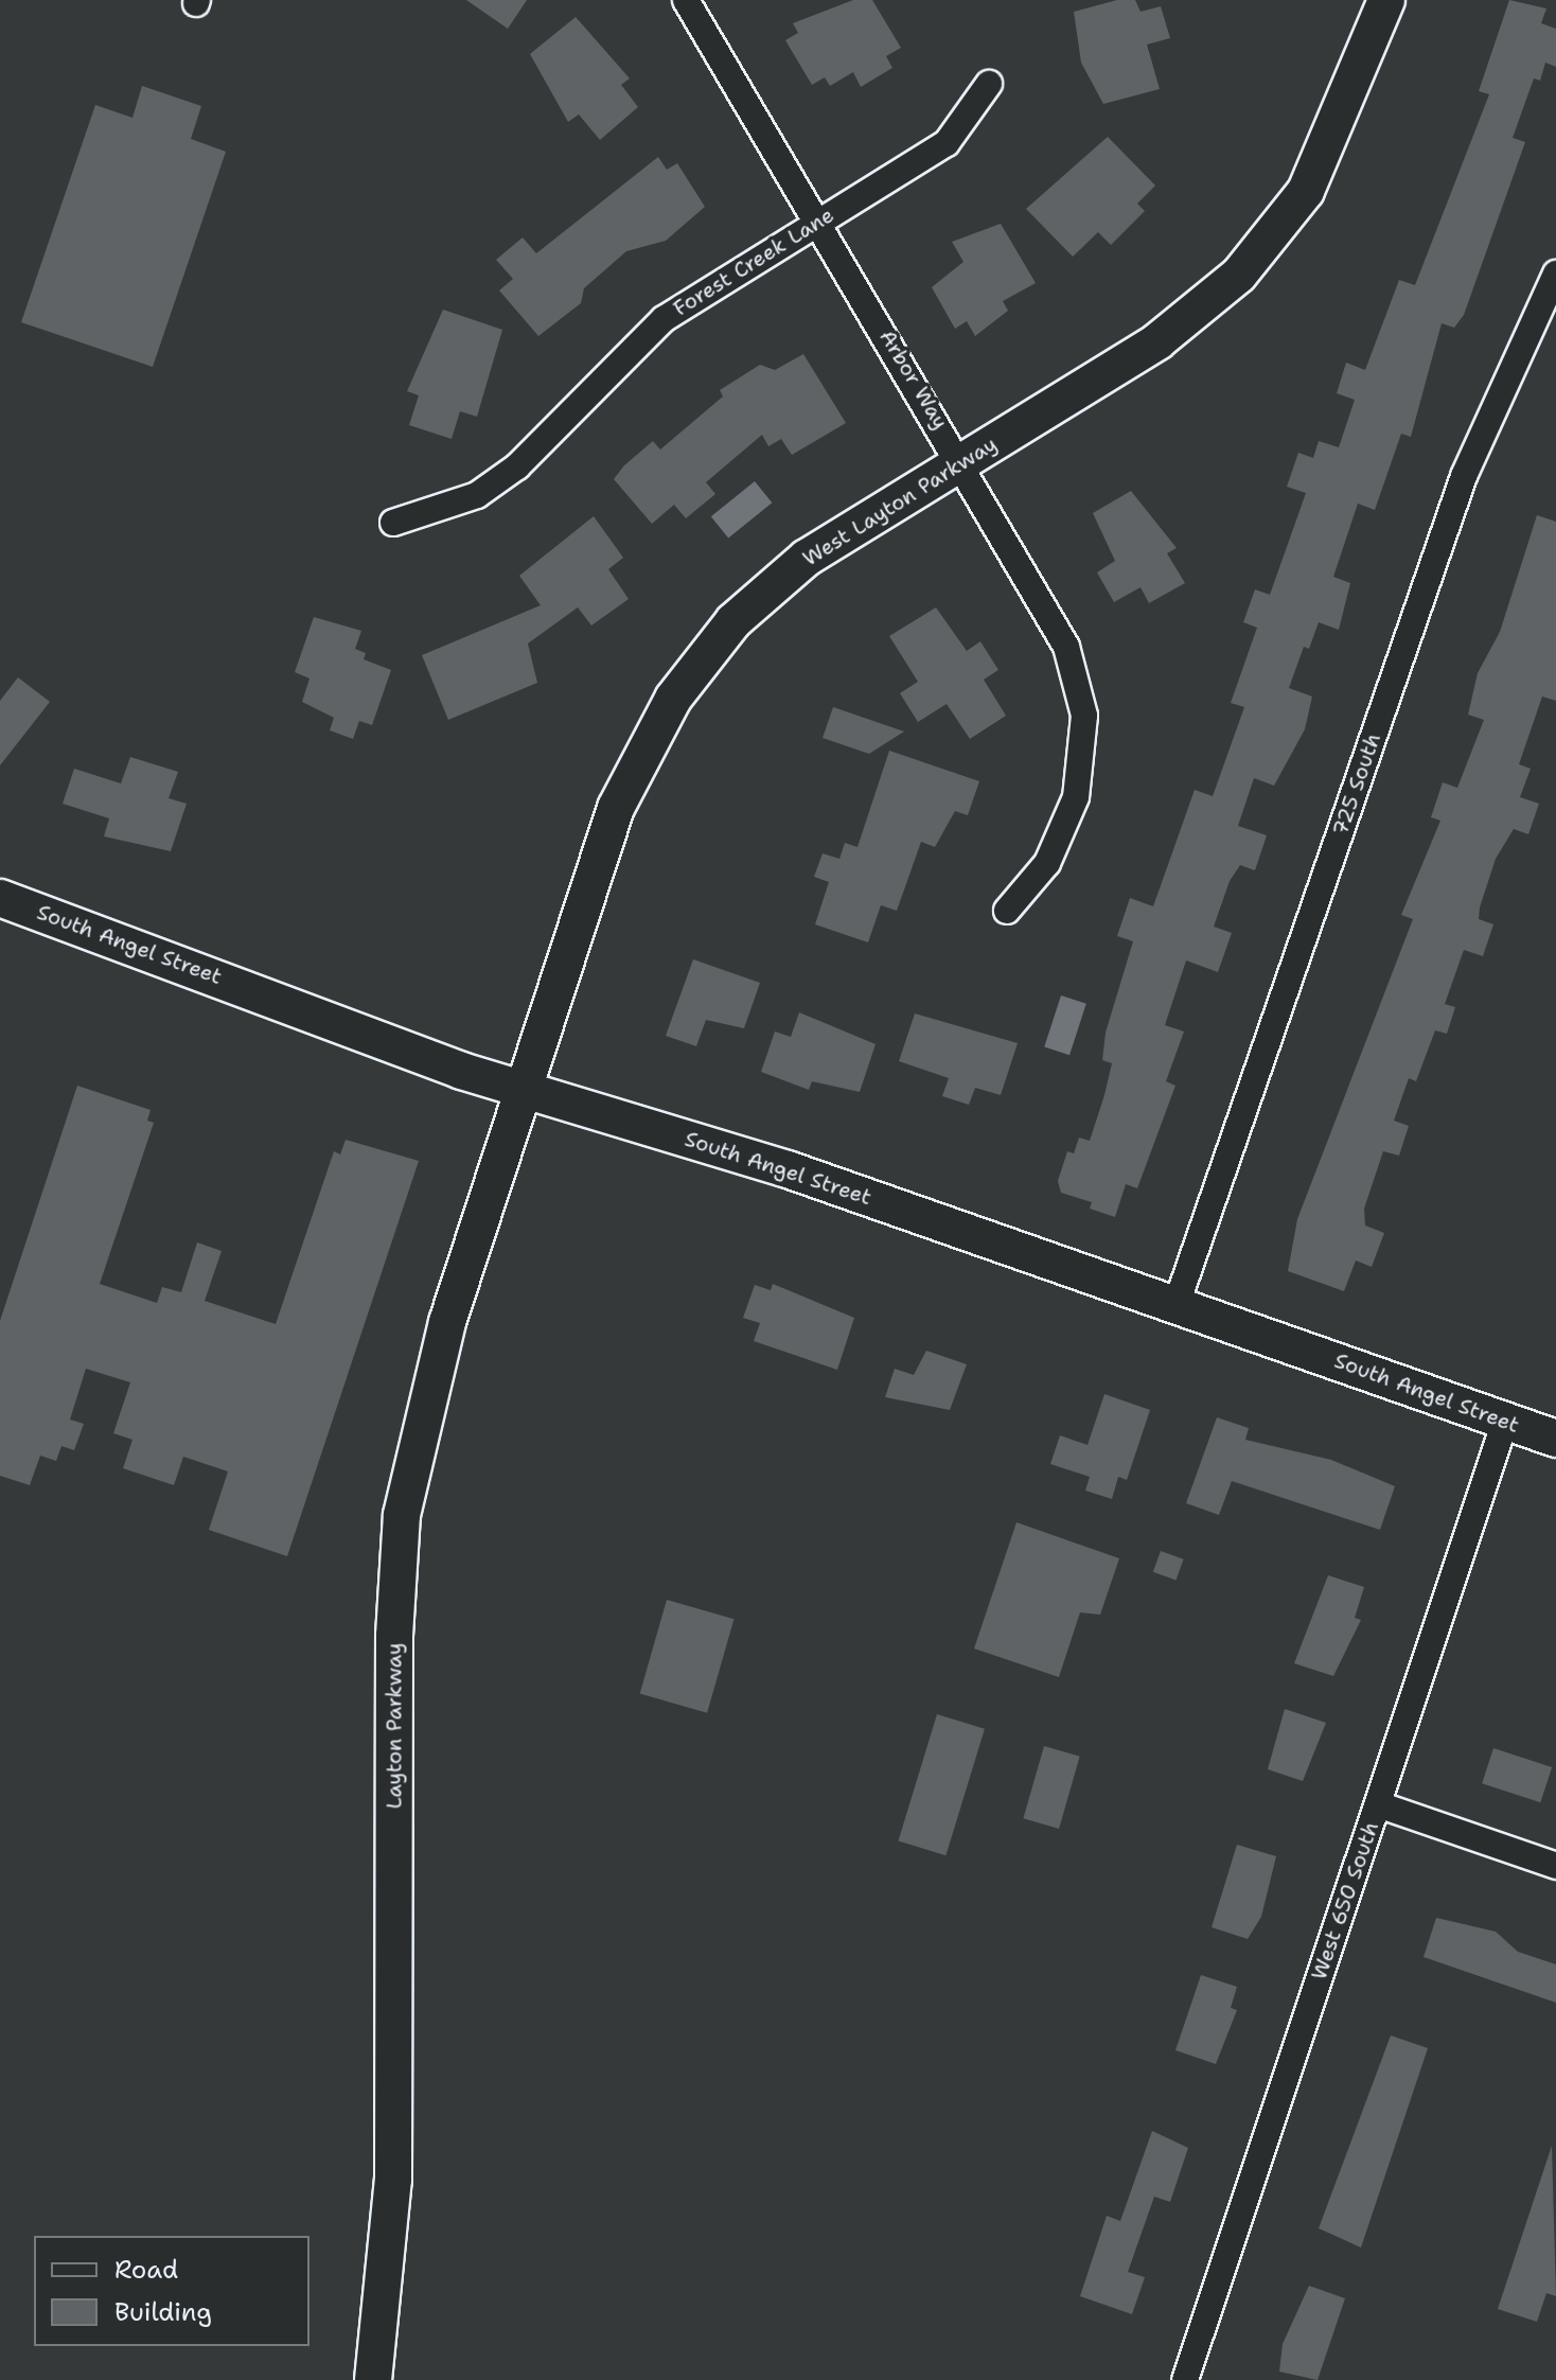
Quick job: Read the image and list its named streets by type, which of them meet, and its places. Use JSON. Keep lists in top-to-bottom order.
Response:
{
  "streets": {
    "main road": ["West Layton Parkway", "South Angel Street", "Layton Parkway"],
    "street": [
      "Forest Creek Lane",
      "Arbor Way",
      "725 South",
      "West 650 South"
    ]
  },
  "crossings": [
    ["Forest Creek Lane", "Arbor Way"],
    ["Arbor Way", "West Layton Parkway"],
    ["West Layton Parkway", "South Angel Street"],
    ["West Layton Parkway", "Layton Parkway"],
    ["725 South", "South Angel Street"],
    ["South Angel Street", "Layton Parkway"],
    ["South Angel Street", "West 650 South"]
  ],
  "legend": ["Road", "Building"]
}
